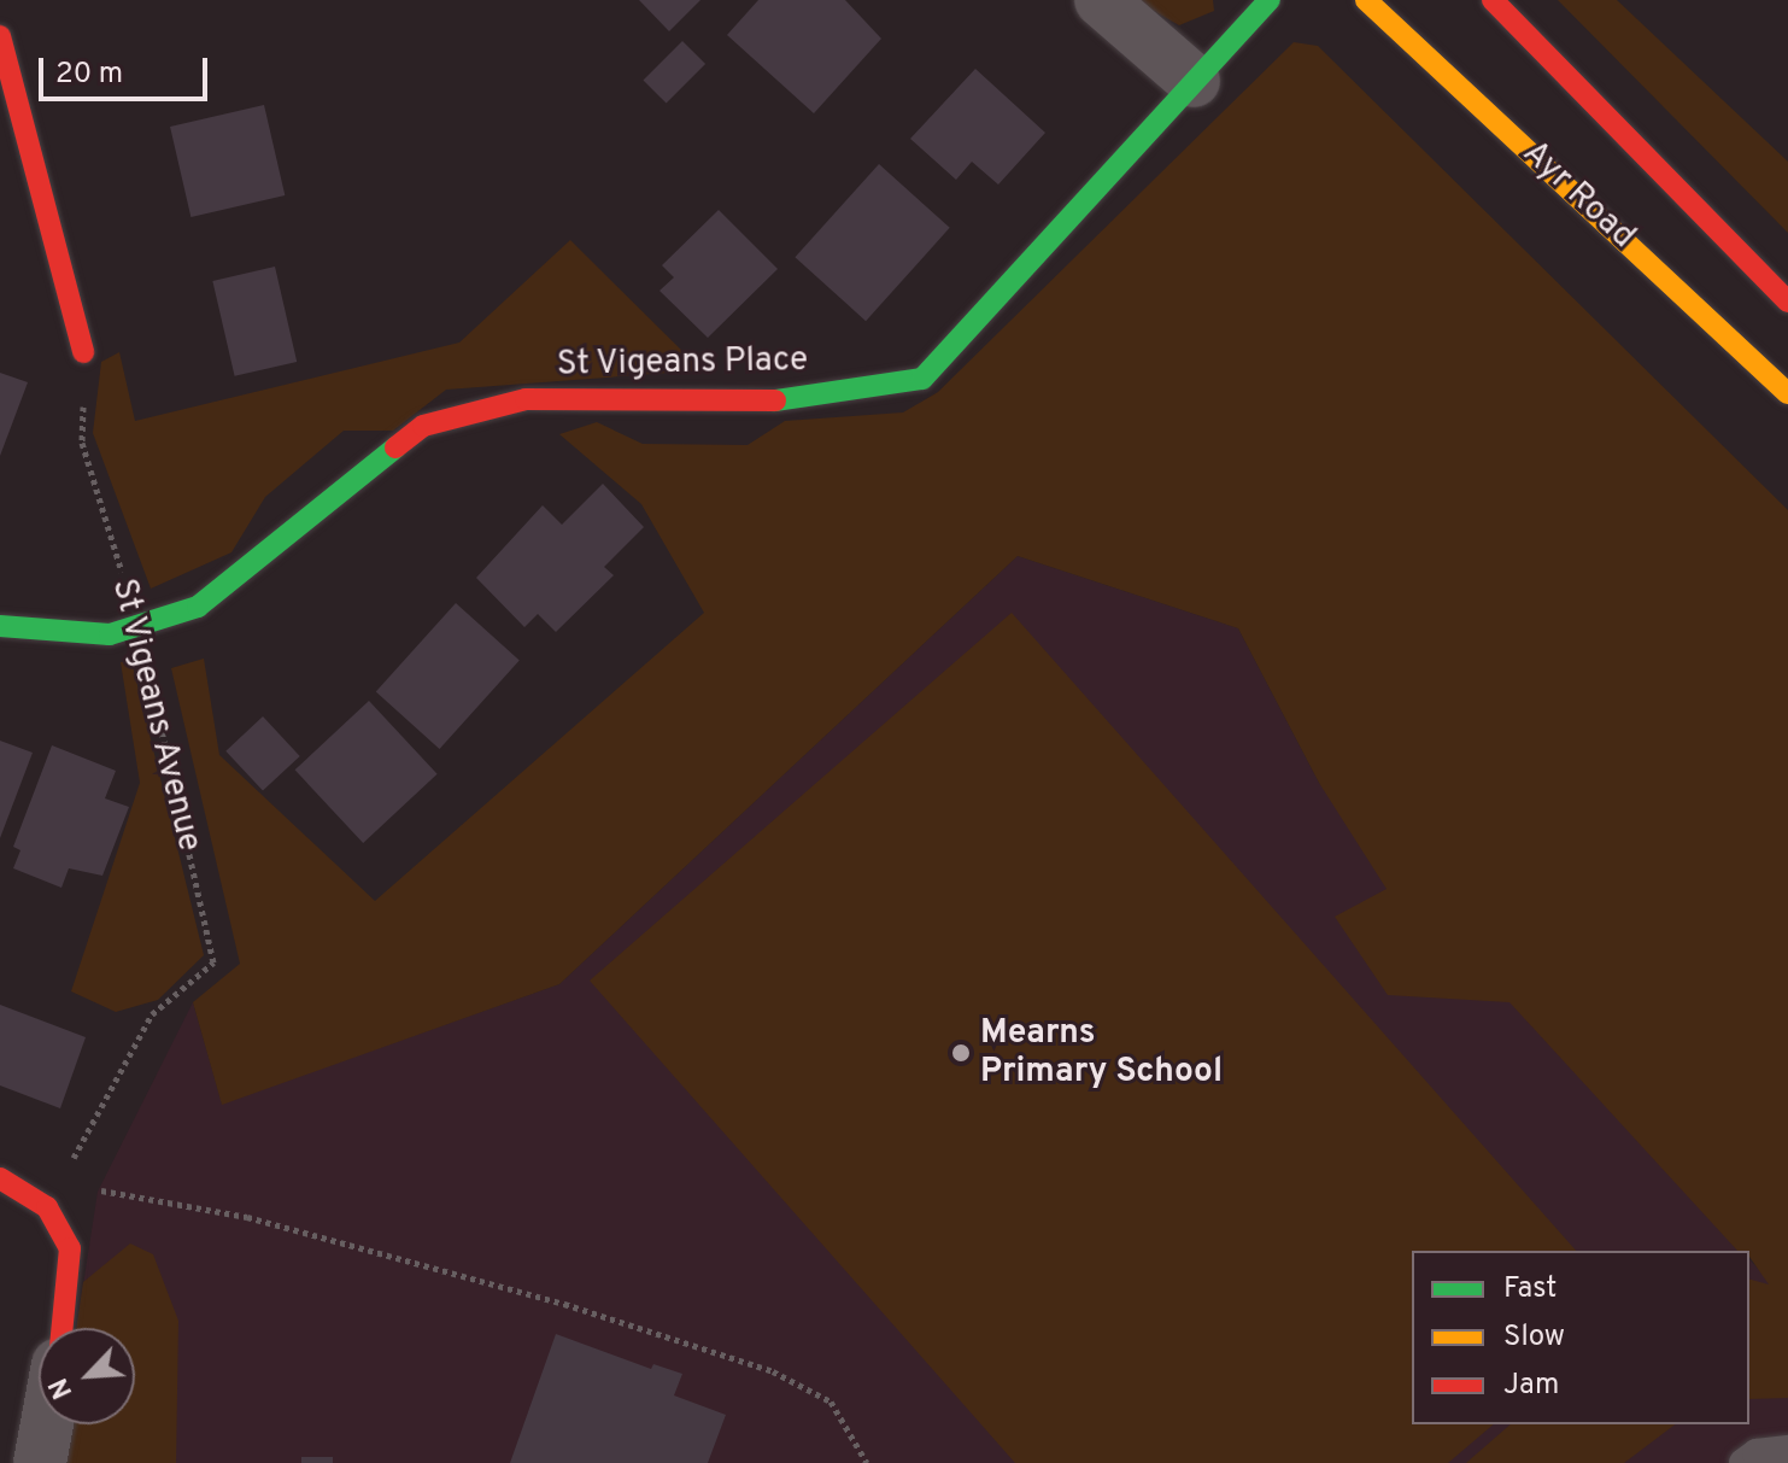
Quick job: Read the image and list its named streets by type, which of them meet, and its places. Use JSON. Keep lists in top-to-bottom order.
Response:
{
  "streets": {
    "street": ["Ayr Road", "St Vigeans Place"],
    "path": ["St Vigeans Avenue"]
  },
  "crossings": [
    ["St Vigeans Place", "St Vigeans Avenue"]
  ],
  "places": ["Mearns Primary School"],
  "legend": ["Fast", "Slow", "Jam"],
  "scale_bar": "20 m",
  "north": "bottom left"
}
